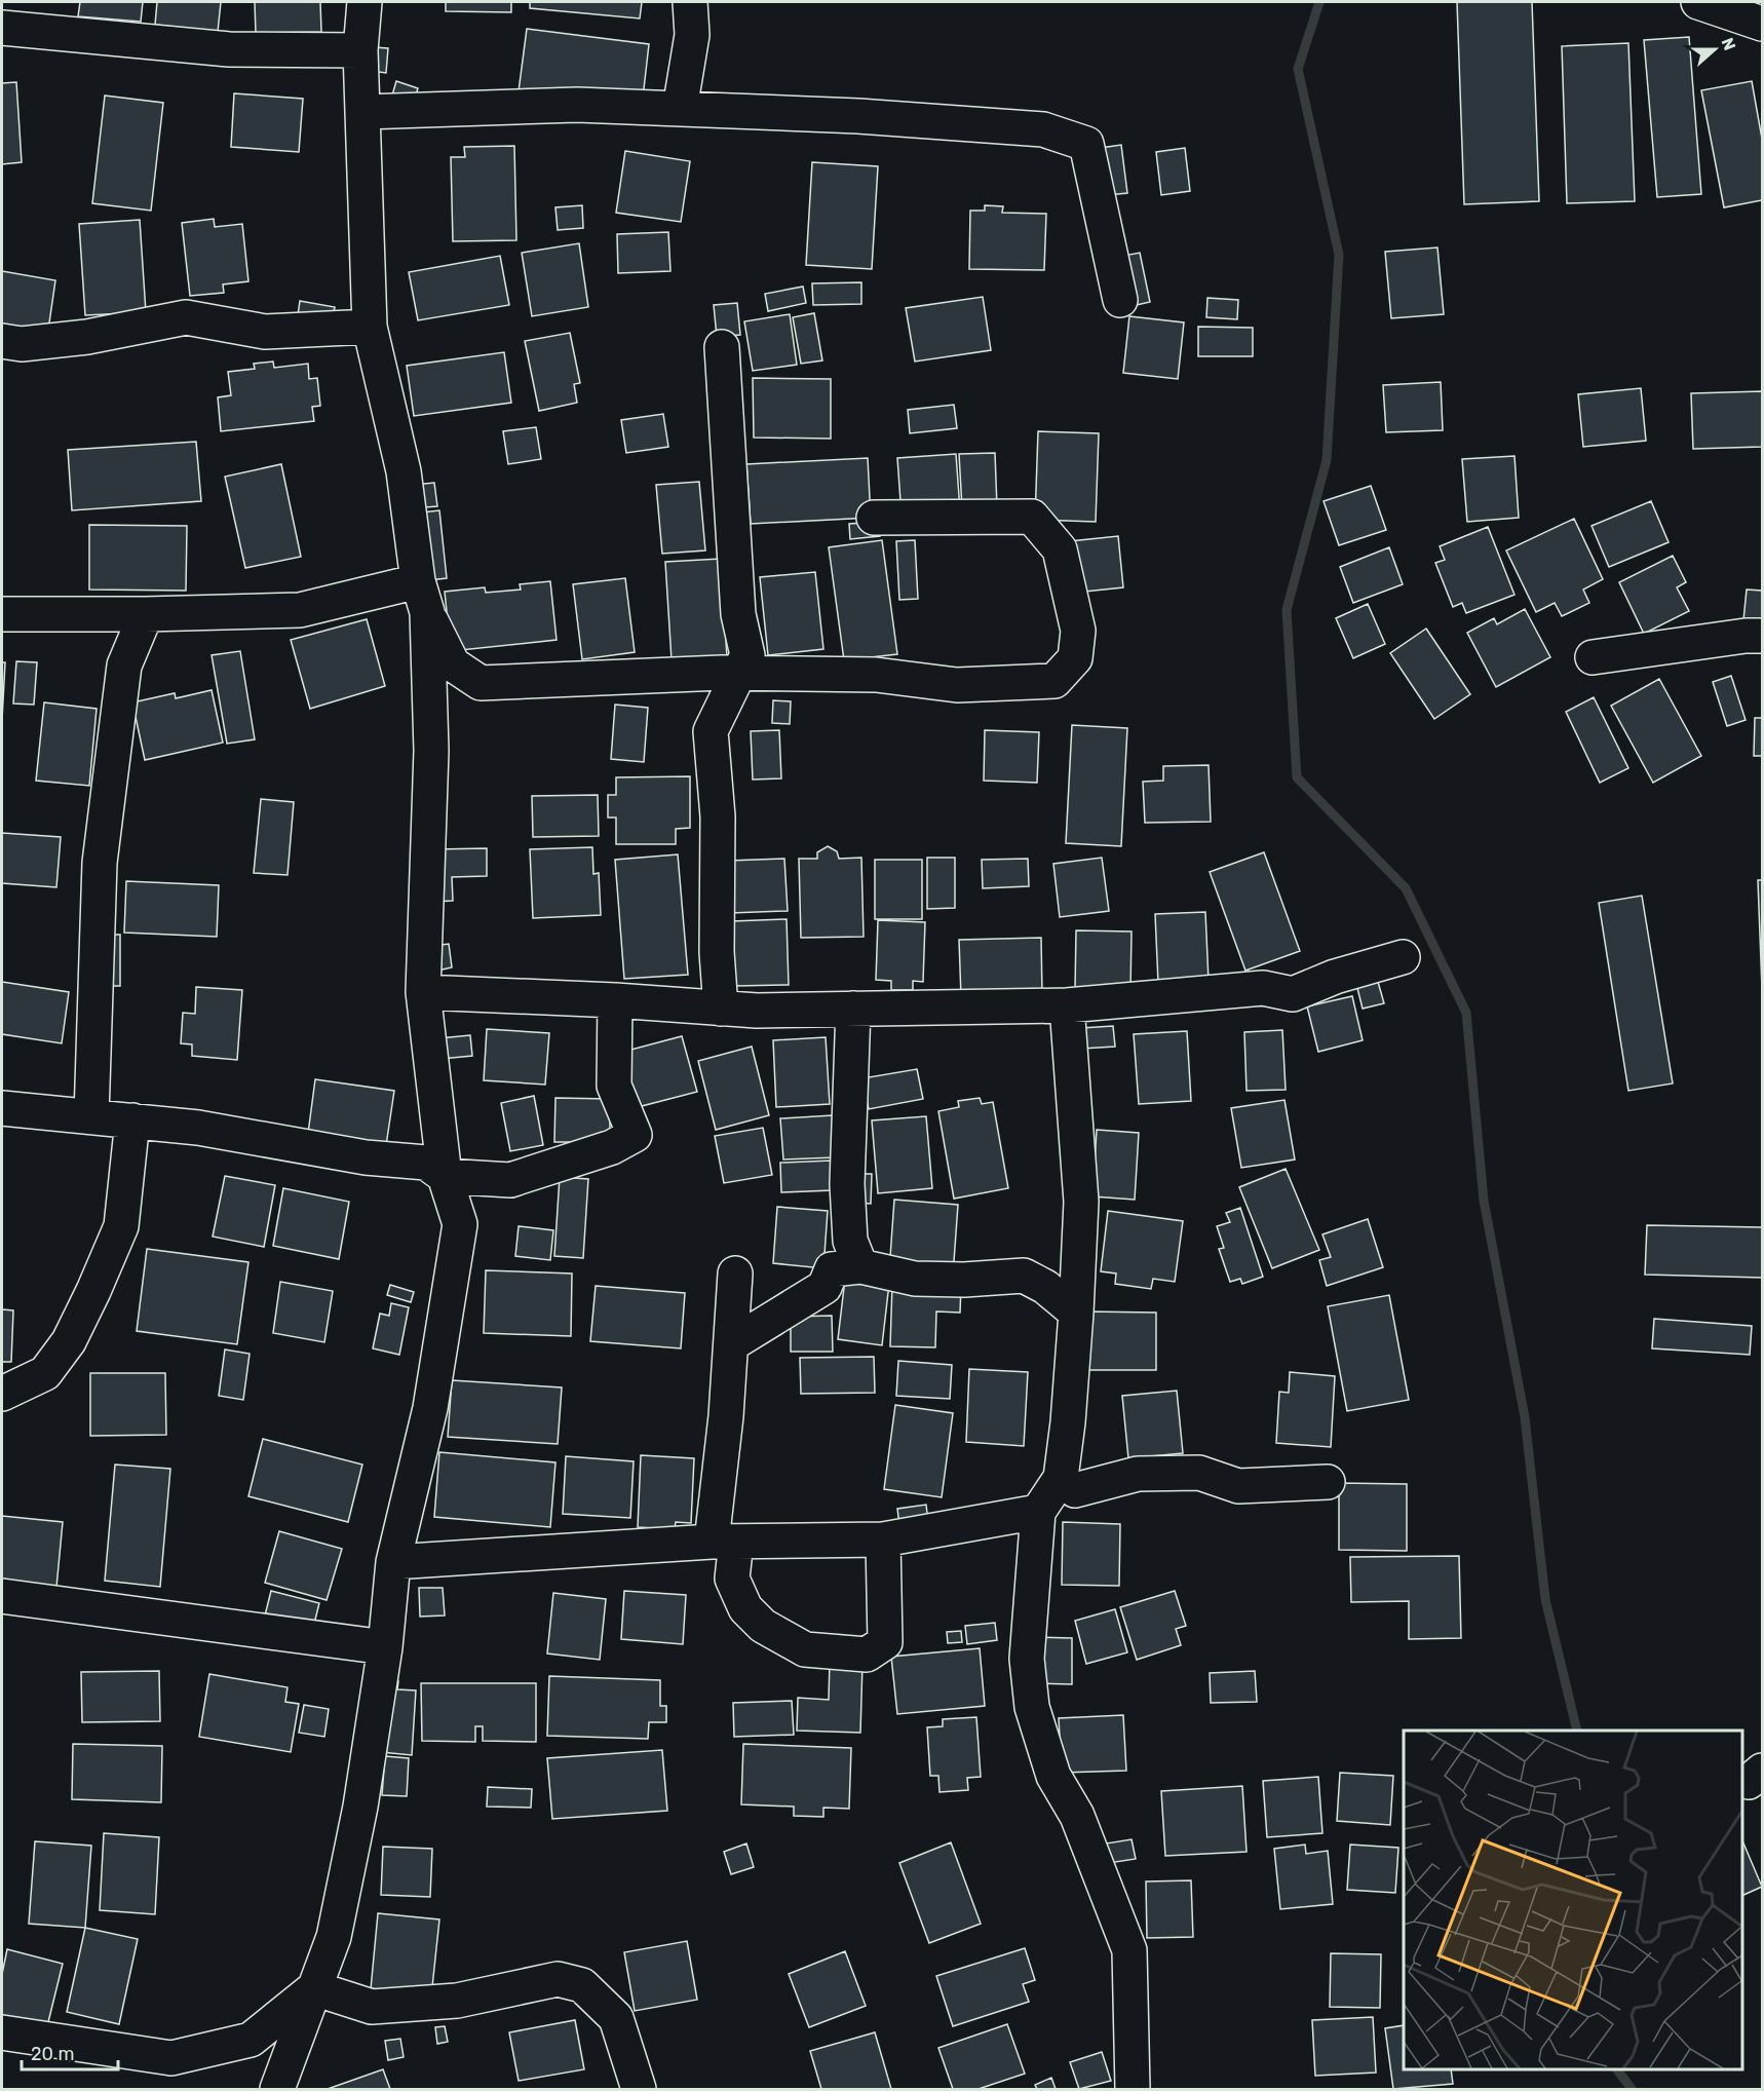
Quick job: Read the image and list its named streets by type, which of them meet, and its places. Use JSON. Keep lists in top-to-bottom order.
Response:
{
  "scale_bar": "20 m",
  "north": "right"
}
